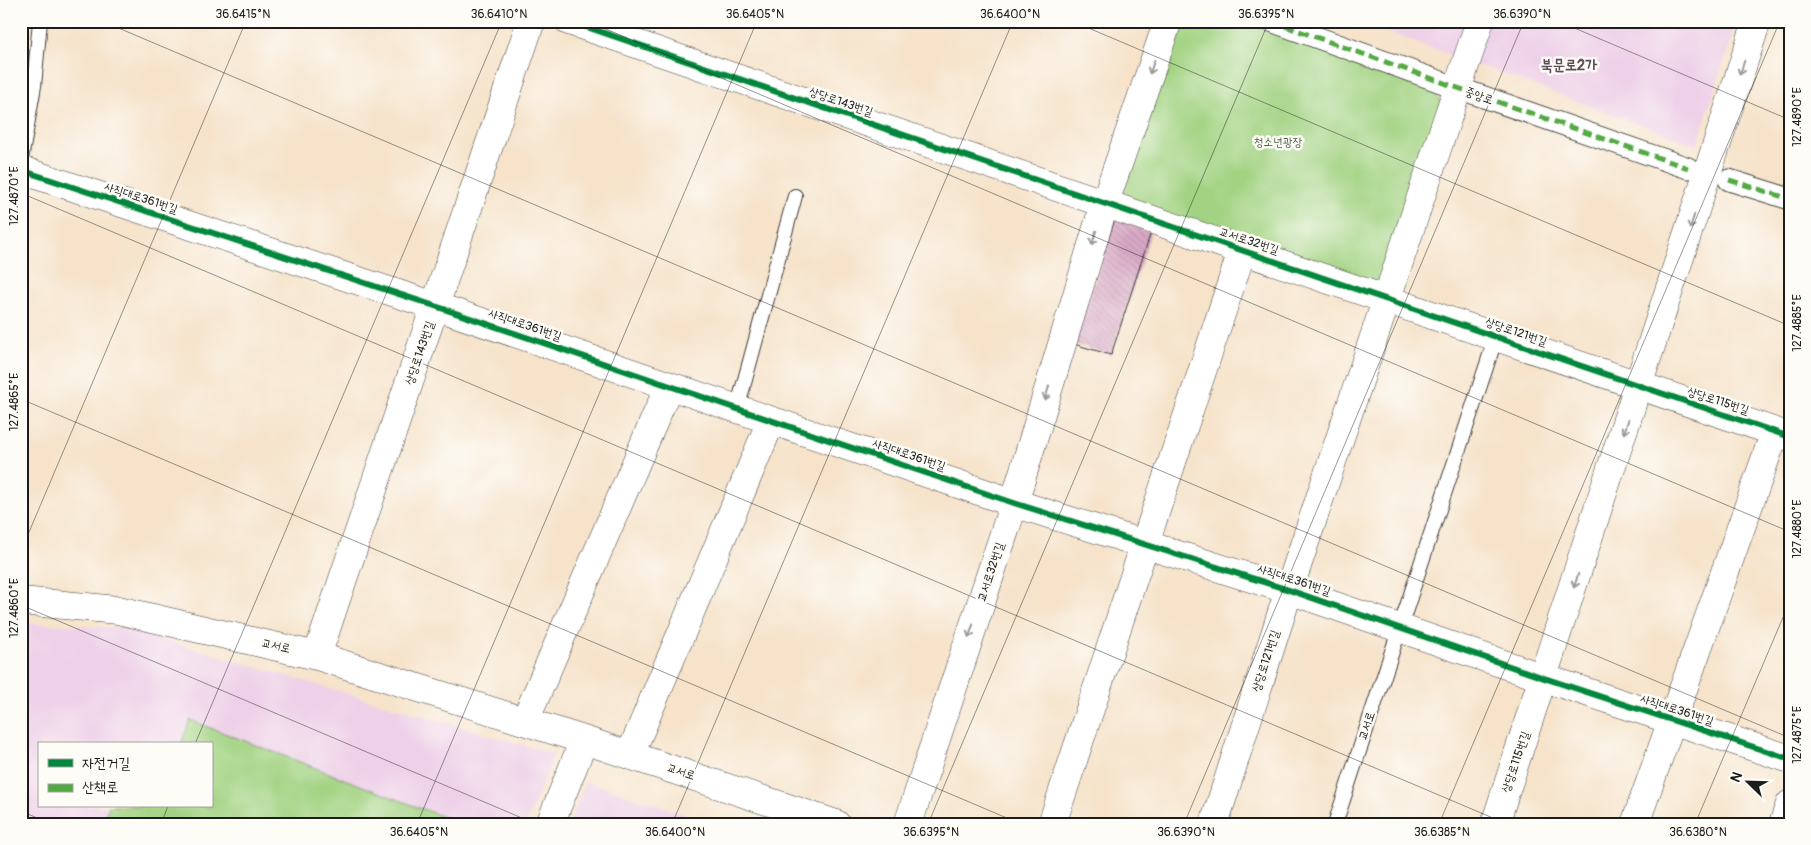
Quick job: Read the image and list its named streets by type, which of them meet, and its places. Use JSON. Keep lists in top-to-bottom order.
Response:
{
  "streets": {
    "street": [
      "중앙로",
      "상당로143번길",
      "사직대로361번길",
      "교서로32번길",
      "상당로121번길",
      "상당로115번길",
      "교서로"
    ]
  },
  "crossings": [
    ["중앙로", "상당로121번길"],
    ["상당로143번길", "사직대로361번길"],
    ["상당로143번길", "교서로32번길"],
    ["상당로143번길", "교서로"],
    ["사직대로361번길", "교서로32번길"],
    ["사직대로361번길", "상당로121번길"],
    ["사직대로361번길", "상당로115번길"],
    ["사직대로361번길", "교서로"],
    ["교서로32번길", "상당로121번길"],
    ["상당로121번길", "상당로115번길"]
  ],
  "one_way": ["상당로115번길"],
  "districts": ["북문로2가"],
  "parks": ["청소년광장"],
  "legend": ["자전거길", "산책로"],
  "north": "top left",
  "coordinates": [
    "36.6415°N",
    "36.6410°N",
    "36.6405°N",
    "36.6400°N",
    "36.6395°N",
    "36.6390°N",
    "127.4890°E",
    "127.4870°E",
    "127.4885°E",
    "127.4865°E",
    "127.4880°E",
    "127.4860°E",
    "127.4875°E",
    "36.6385°N",
    "36.6380°N"
  ]
}
